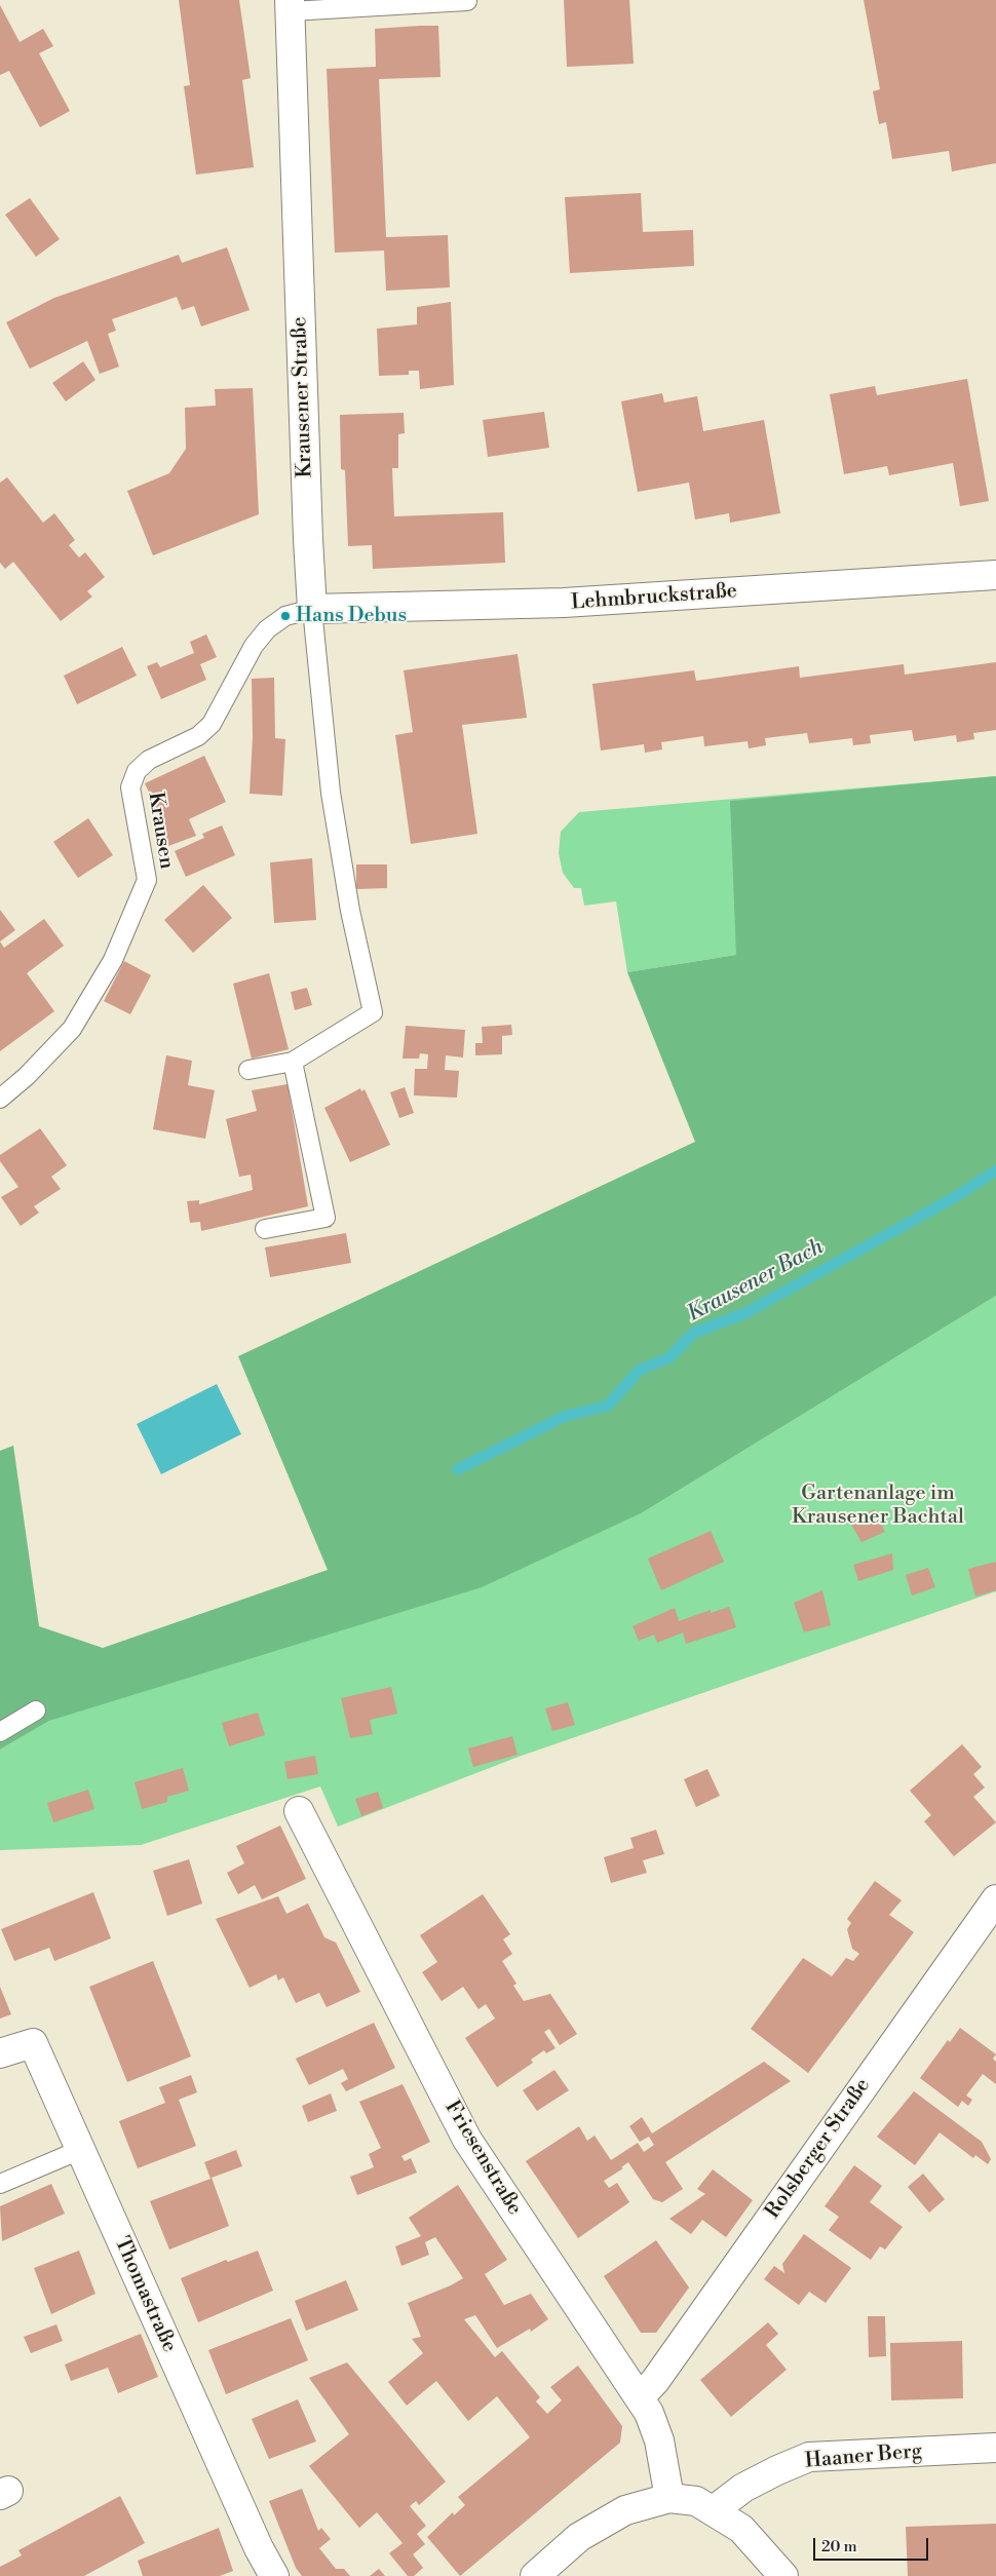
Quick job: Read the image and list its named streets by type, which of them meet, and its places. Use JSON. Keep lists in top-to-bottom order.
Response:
{
  "streets": {
    "street": [
      "Krausener Straße",
      "Lehmbruckstraße",
      "Rolsberger Straße",
      "Friesenstraße",
      "Thomastraße",
      "Haaner Berg"
    ],
    "lane": ["Krausen"]
  },
  "crossings": [
    ["Krausener Straße", "Lehmbruckstraße"],
    ["Krausener Straße", "Krausen"],
    ["Lehmbruckstraße", "Krausen"],
    ["Rolsberger Straße", "Friesenstraße"]
  ],
  "water": ["Krausener Bach"],
  "parks": ["Gartenanlage im Krausener Bachtal"],
  "places": ["Hans Debus"],
  "scale_bar": "20 m"
}
